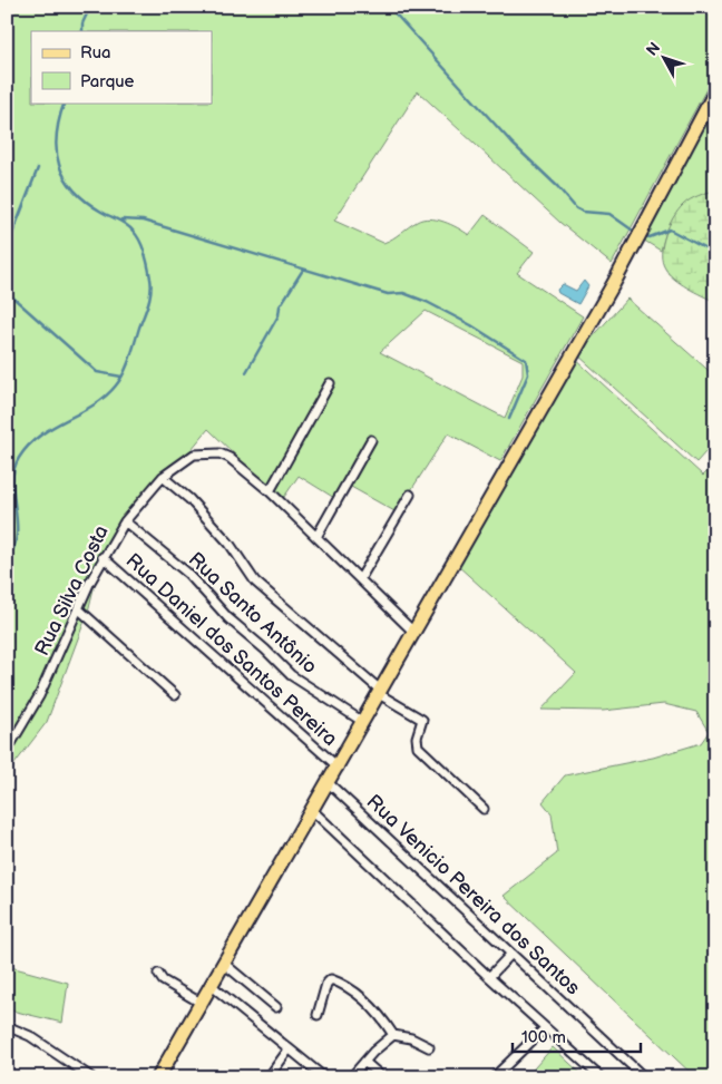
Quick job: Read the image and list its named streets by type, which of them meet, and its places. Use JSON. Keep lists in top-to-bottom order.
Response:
{
  "streets": {
    "street": [
      "Rua Silva Costa",
      "Rua Santo Antônio",
      "Rua Daniel dos Santos Pereira",
      "Rua Venicio Pereira dos Santos"
    ]
  },
  "crossings": [
    ["Rua Silva Costa", "Rua Santo Antônio"],
    ["Rua Silva Costa", "Rua Daniel dos Santos Pereira"]
  ],
  "legend": ["Rua", "Parque"],
  "scale_bar": "100 m",
  "north": "top left"
}
